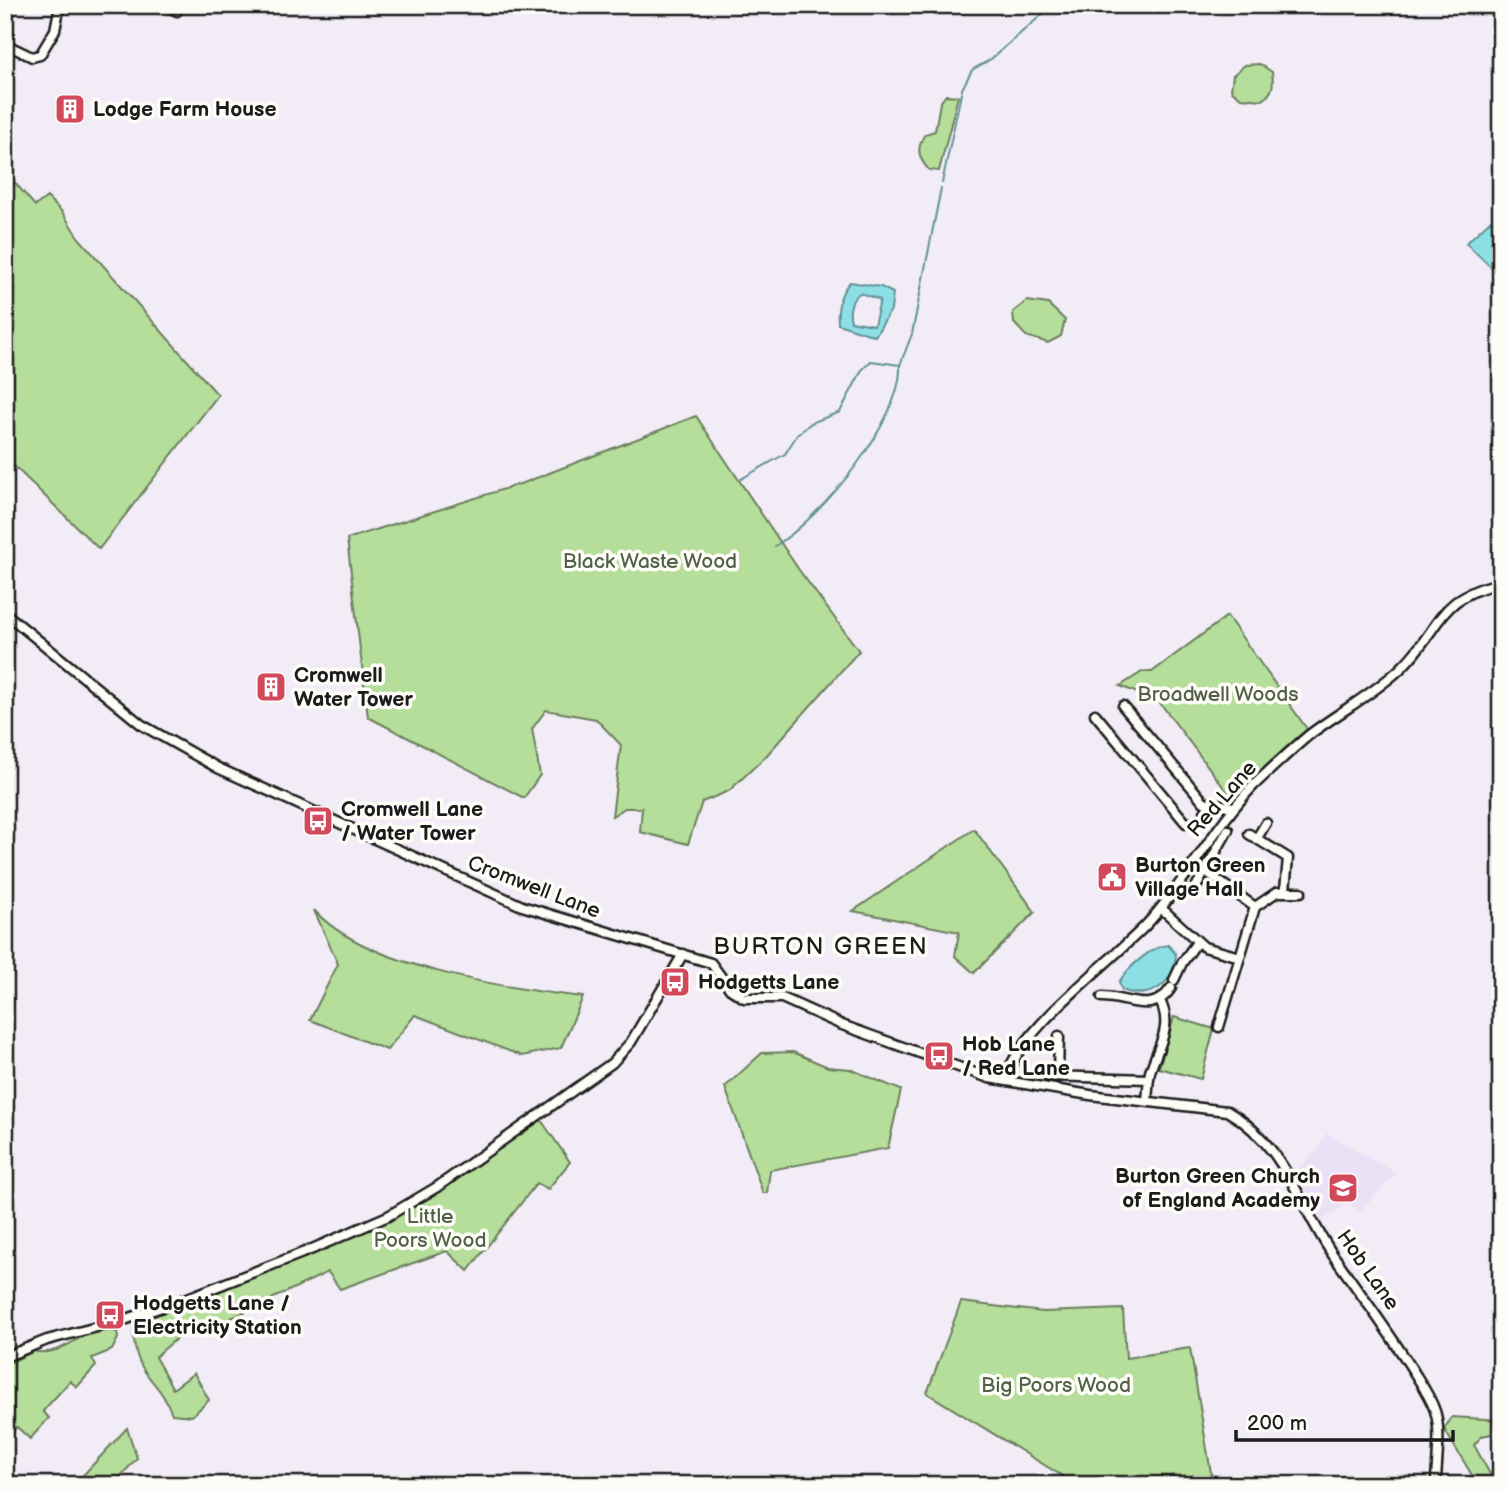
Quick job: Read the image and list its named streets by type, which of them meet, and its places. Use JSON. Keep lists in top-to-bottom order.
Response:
{
  "streets": {
    "street": ["Red Lane", "Cromwell Lane", "Hob Lane"]
  },
  "crossings": [
    ["Red Lane", "Cromwell Lane"],
    ["Red Lane", "Hob Lane"],
    ["Cromwell Lane", "Hob Lane"]
  ],
  "districts": ["BURTON GREEN"],
  "parks": [
    "Black Waste Wood",
    "Broadwell Woods",
    "Little Poors Wood",
    "Big Poors Wood"
  ],
  "places": {
    "building": ["Lodge Farm House", "Cromwell Water Tower"],
    "bus stop": [
      "Cromwell Lane / Water Tower",
      "Hodgetts Lane",
      "Hob Lane / Red Lane",
      "Hodgetts Lane / Electricity Station"
    ],
    "public building": ["Burton Green Village Hall"],
    "school or university": ["Burton Green Church of England Academy"]
  },
  "scale_bar": "200 m"
}
